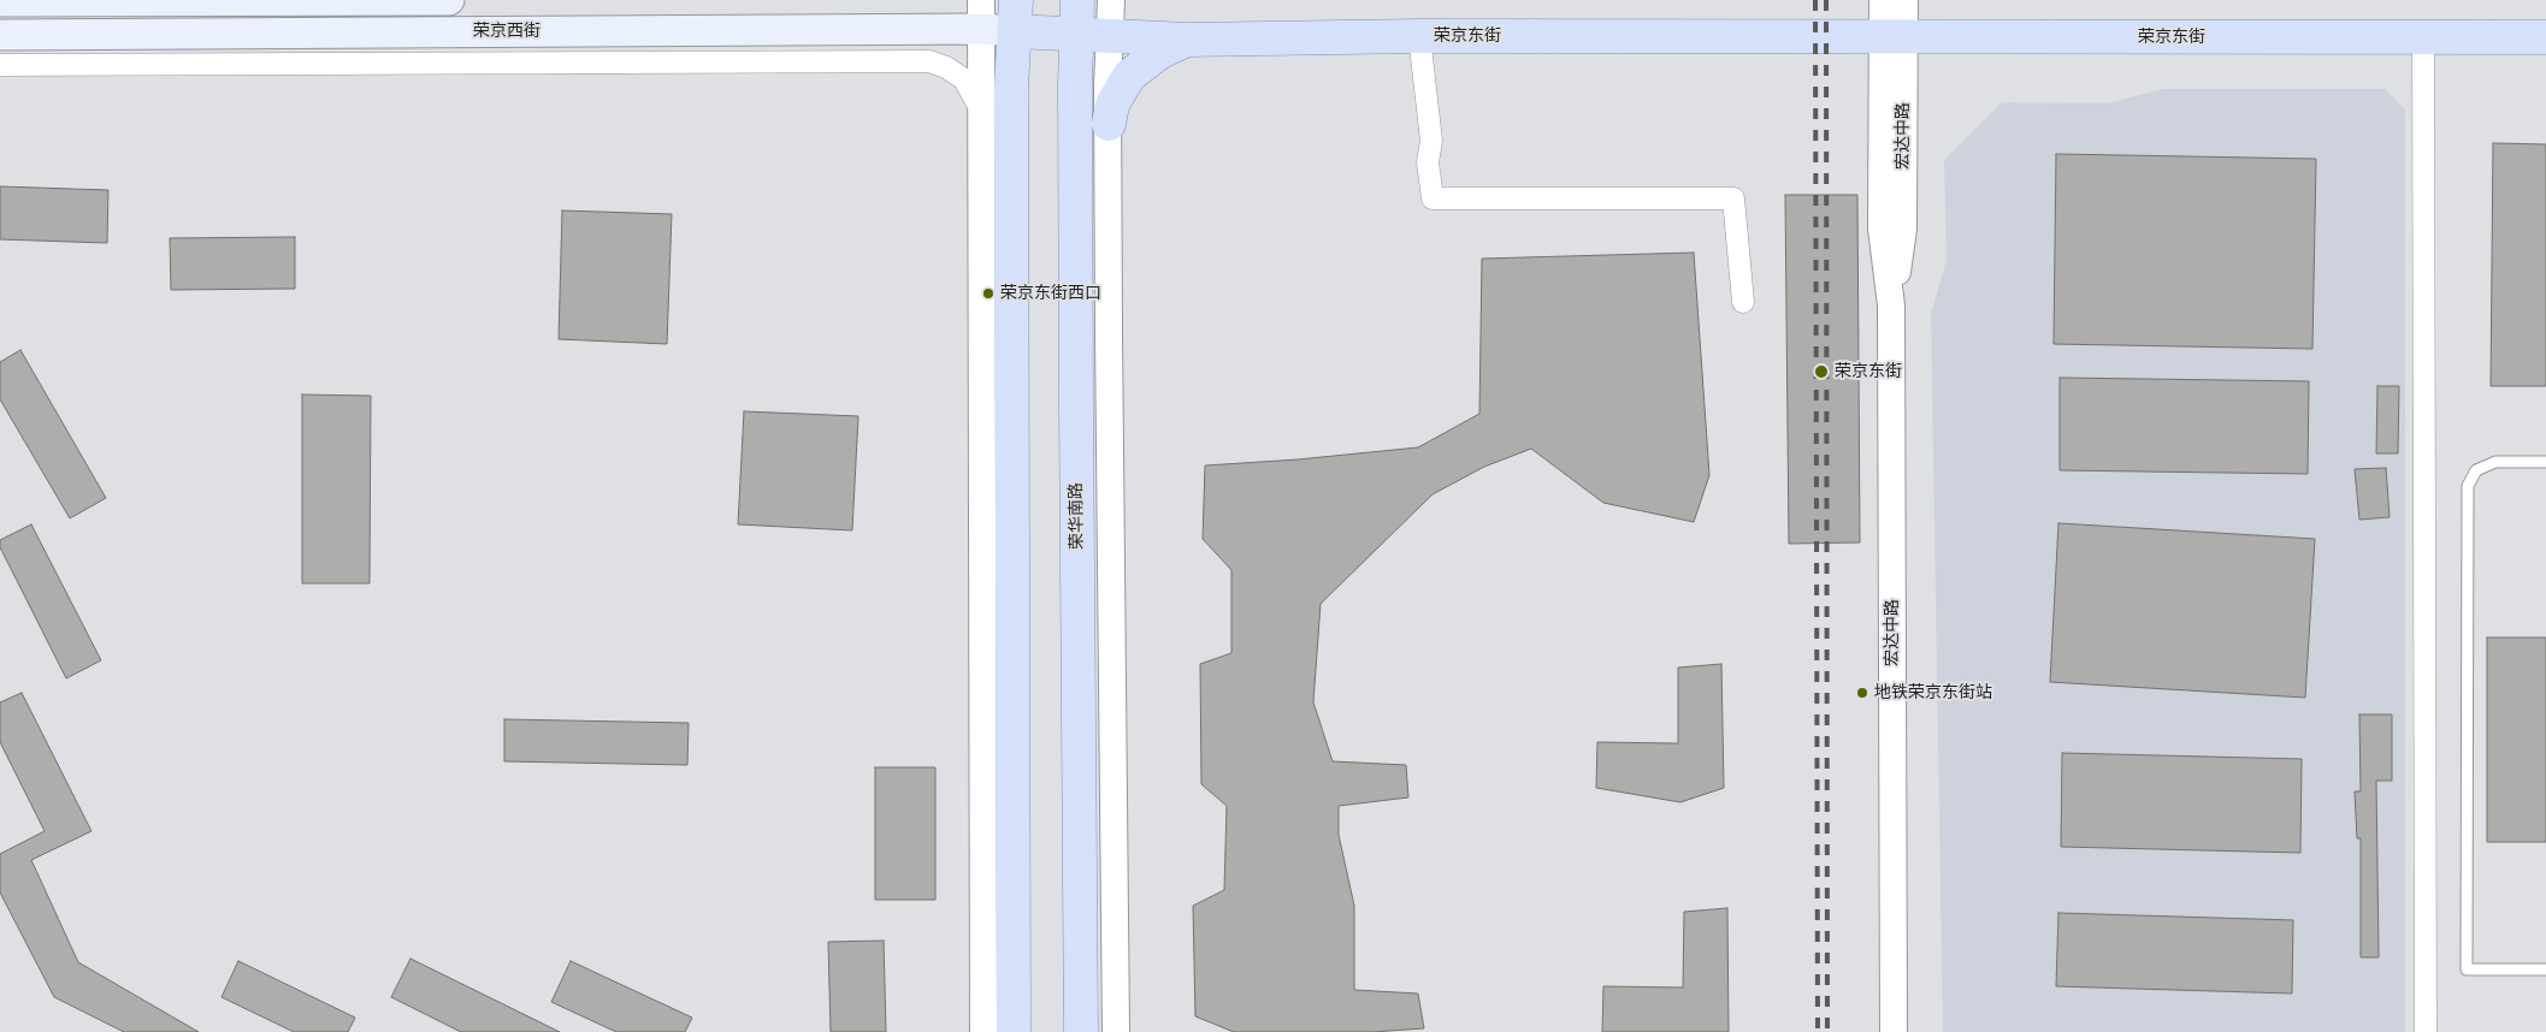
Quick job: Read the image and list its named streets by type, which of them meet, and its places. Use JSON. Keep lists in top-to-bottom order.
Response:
{
  "streets": {
    "main road": ["荣京西街", "荣京东街", "荣华南路"],
    "street": ["宏达中路"]
  },
  "crossings": [
    ["荣京西街", "荣京东街"],
    ["荣京东街", "宏达中路"],
    ["荣京东街", "荣华南路"]
  ],
  "places": ["荣京东街西口", "荣京东街", "地铁荣京东街站"]
}
